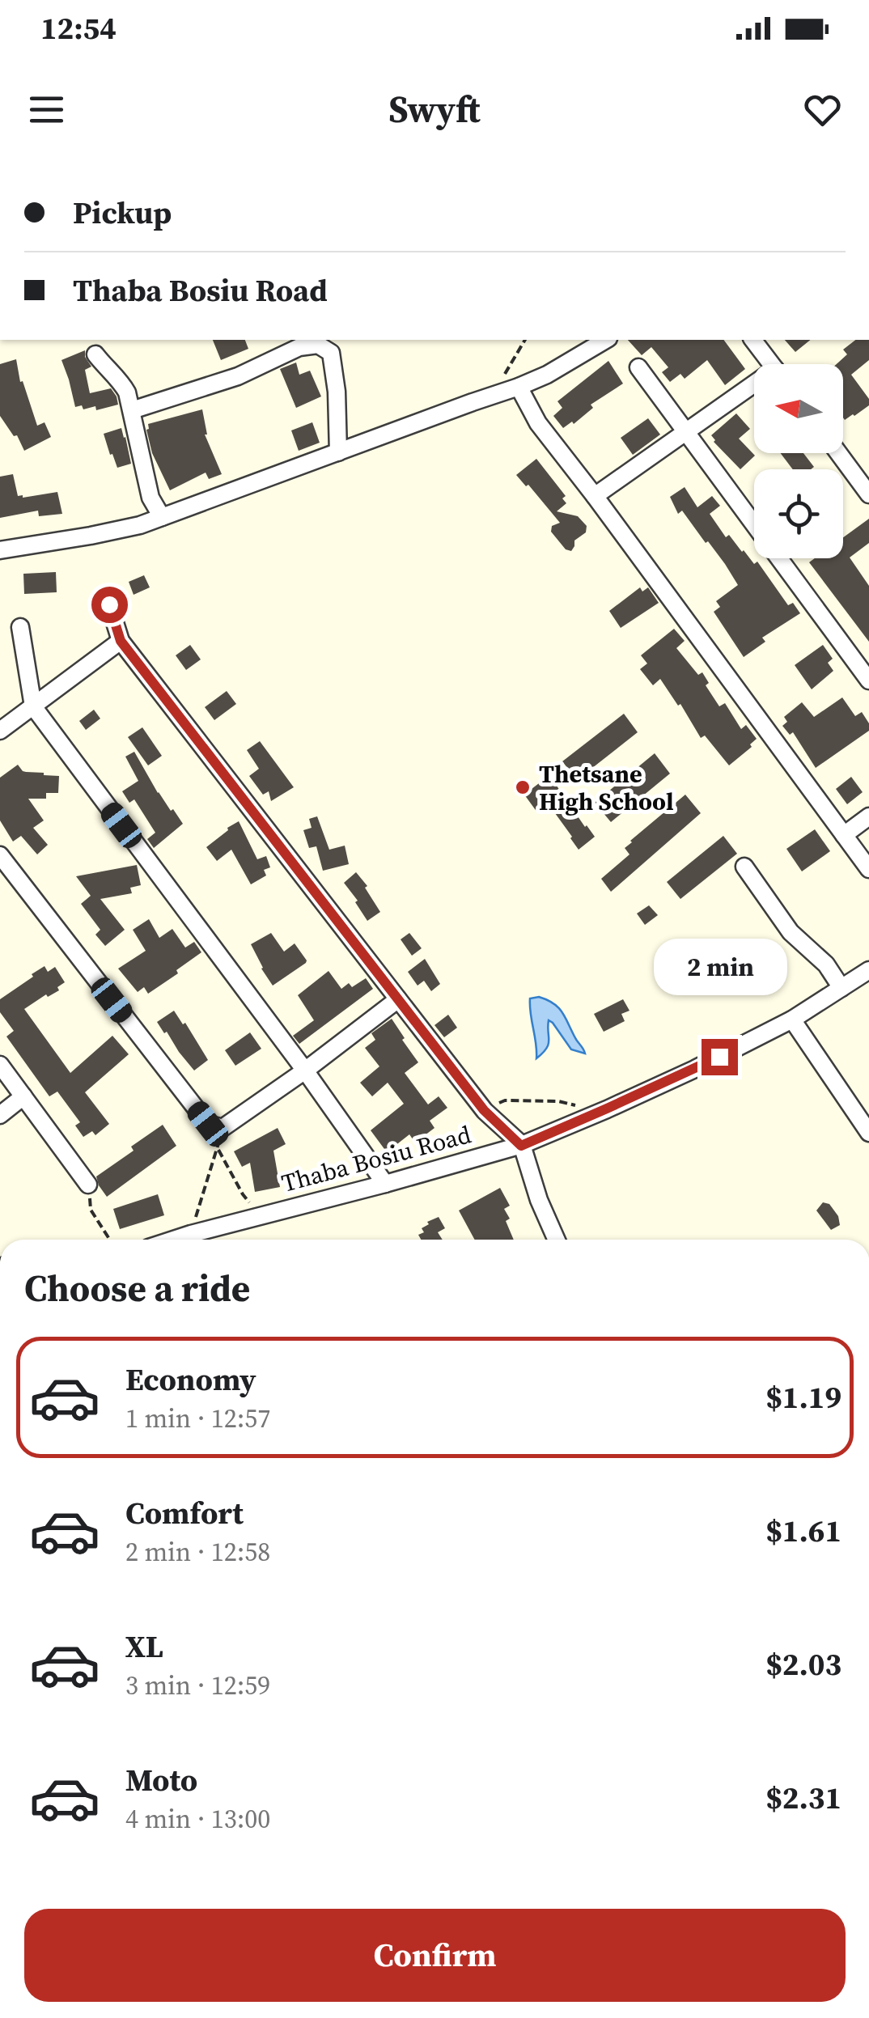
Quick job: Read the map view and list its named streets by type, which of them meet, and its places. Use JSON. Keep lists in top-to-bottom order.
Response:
{
  "streets": {
    "street": ["Thaba Bosiu Road"]
  },
  "places": ["Thetsane High School"],
  "north": "left",
  "page": {
    "status": "12:54",
    "header": "Swyft",
    "banner": ["Pickup", "Thaba Bosiu Road"],
    "bubble": "2 min",
    "heading": "Choose a ride",
    "list": [
      {
        "name": "Economy",
        "note": "1 min · 12:57",
        "value": "$1.19"
      },
      {
        "name": "Comfort",
        "note": "2 min · 12:58",
        "value": "$1.61"
      },
      {
        "name": "XL",
        "note": "3 min · 12:59",
        "value": "$2.03"
      },
      {
        "name": "Moto",
        "note": "4 min · 13:00",
        "value": "$2.31"
      }
    ],
    "buttons": "Confirm"
  }
}
